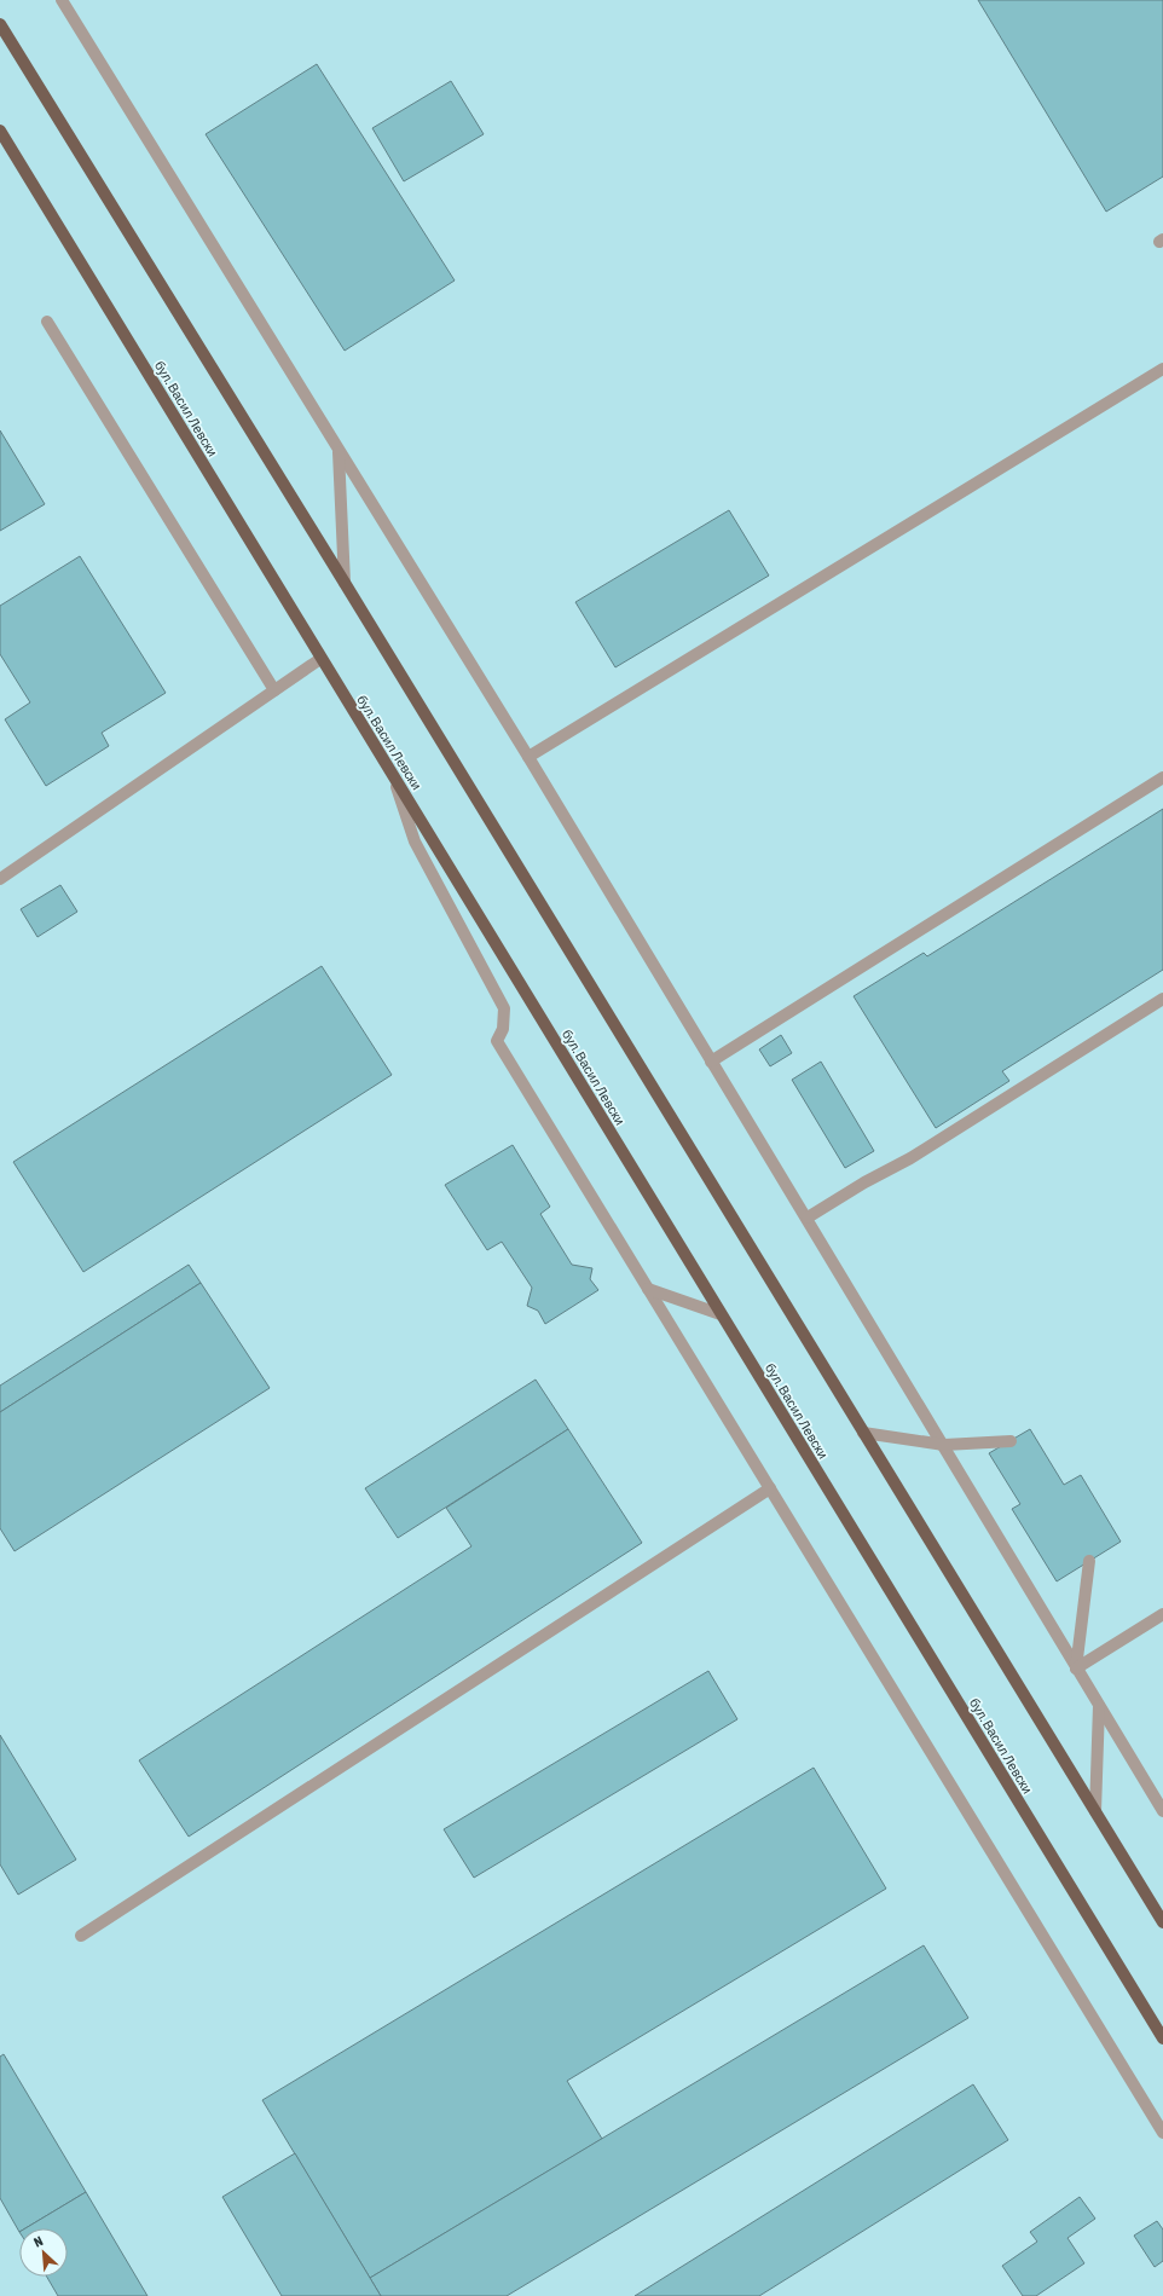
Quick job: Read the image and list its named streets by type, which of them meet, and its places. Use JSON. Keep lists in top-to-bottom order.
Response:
{
  "streets": {
    "main road": ["бул. Васил Левски"]
  },
  "north": "top left"
}
